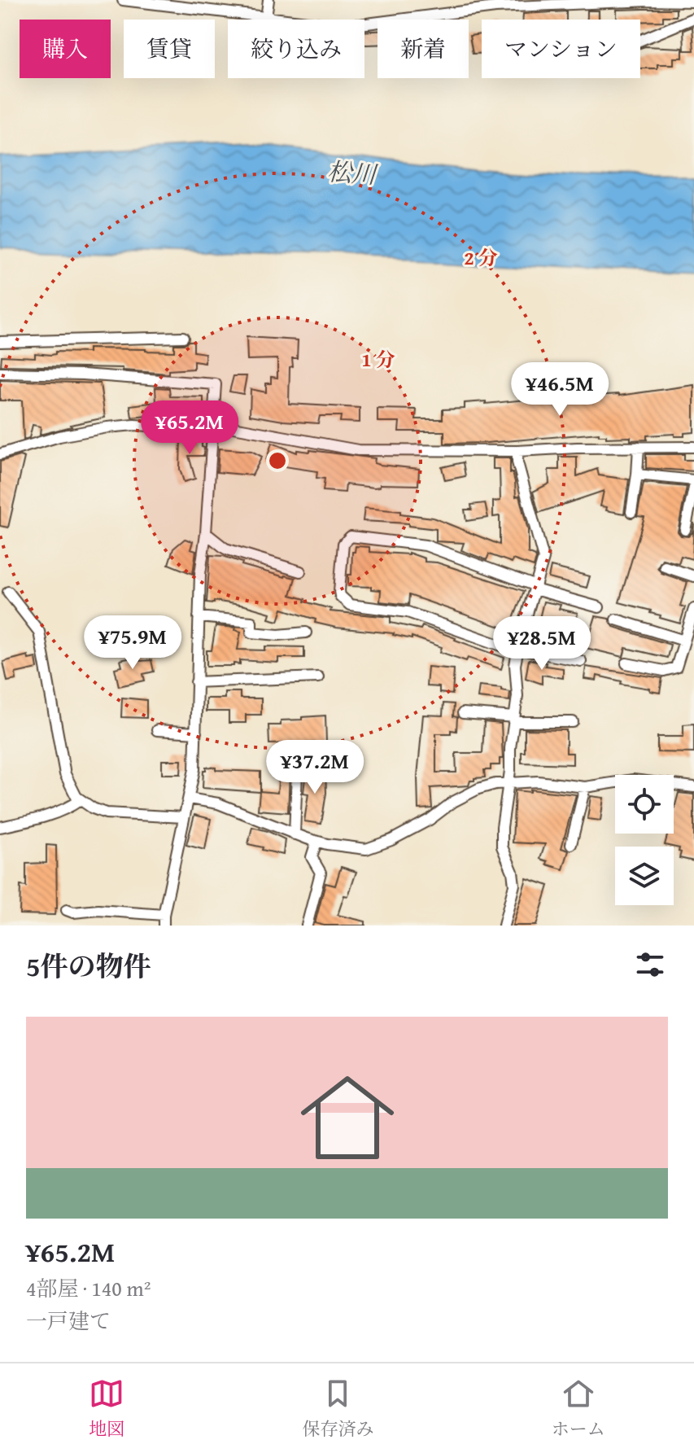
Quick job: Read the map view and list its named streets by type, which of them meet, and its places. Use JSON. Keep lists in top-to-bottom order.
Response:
{
  "water": ["松川"],
  "page": {
    "chip": [
      "購入",
      "賃貸",
      "絞り込み",
      "新着",
      "マンション"
    ],
    "price": [
      "¥46.5M",
      "¥65.2M",
      "¥75.9M",
      "¥28.5M",
      "¥37.2M"
    ],
    "heading": "5件の物件",
    "list": [
      {
        "name": "¥65.2M",
        "note": "4部屋 · 140 m² · 一戸建て"
      }
    ],
    "tabs": ["地図", "保存済み", "ホーム"]
  },
  "rings": ["2 分", "1 分"]
}
